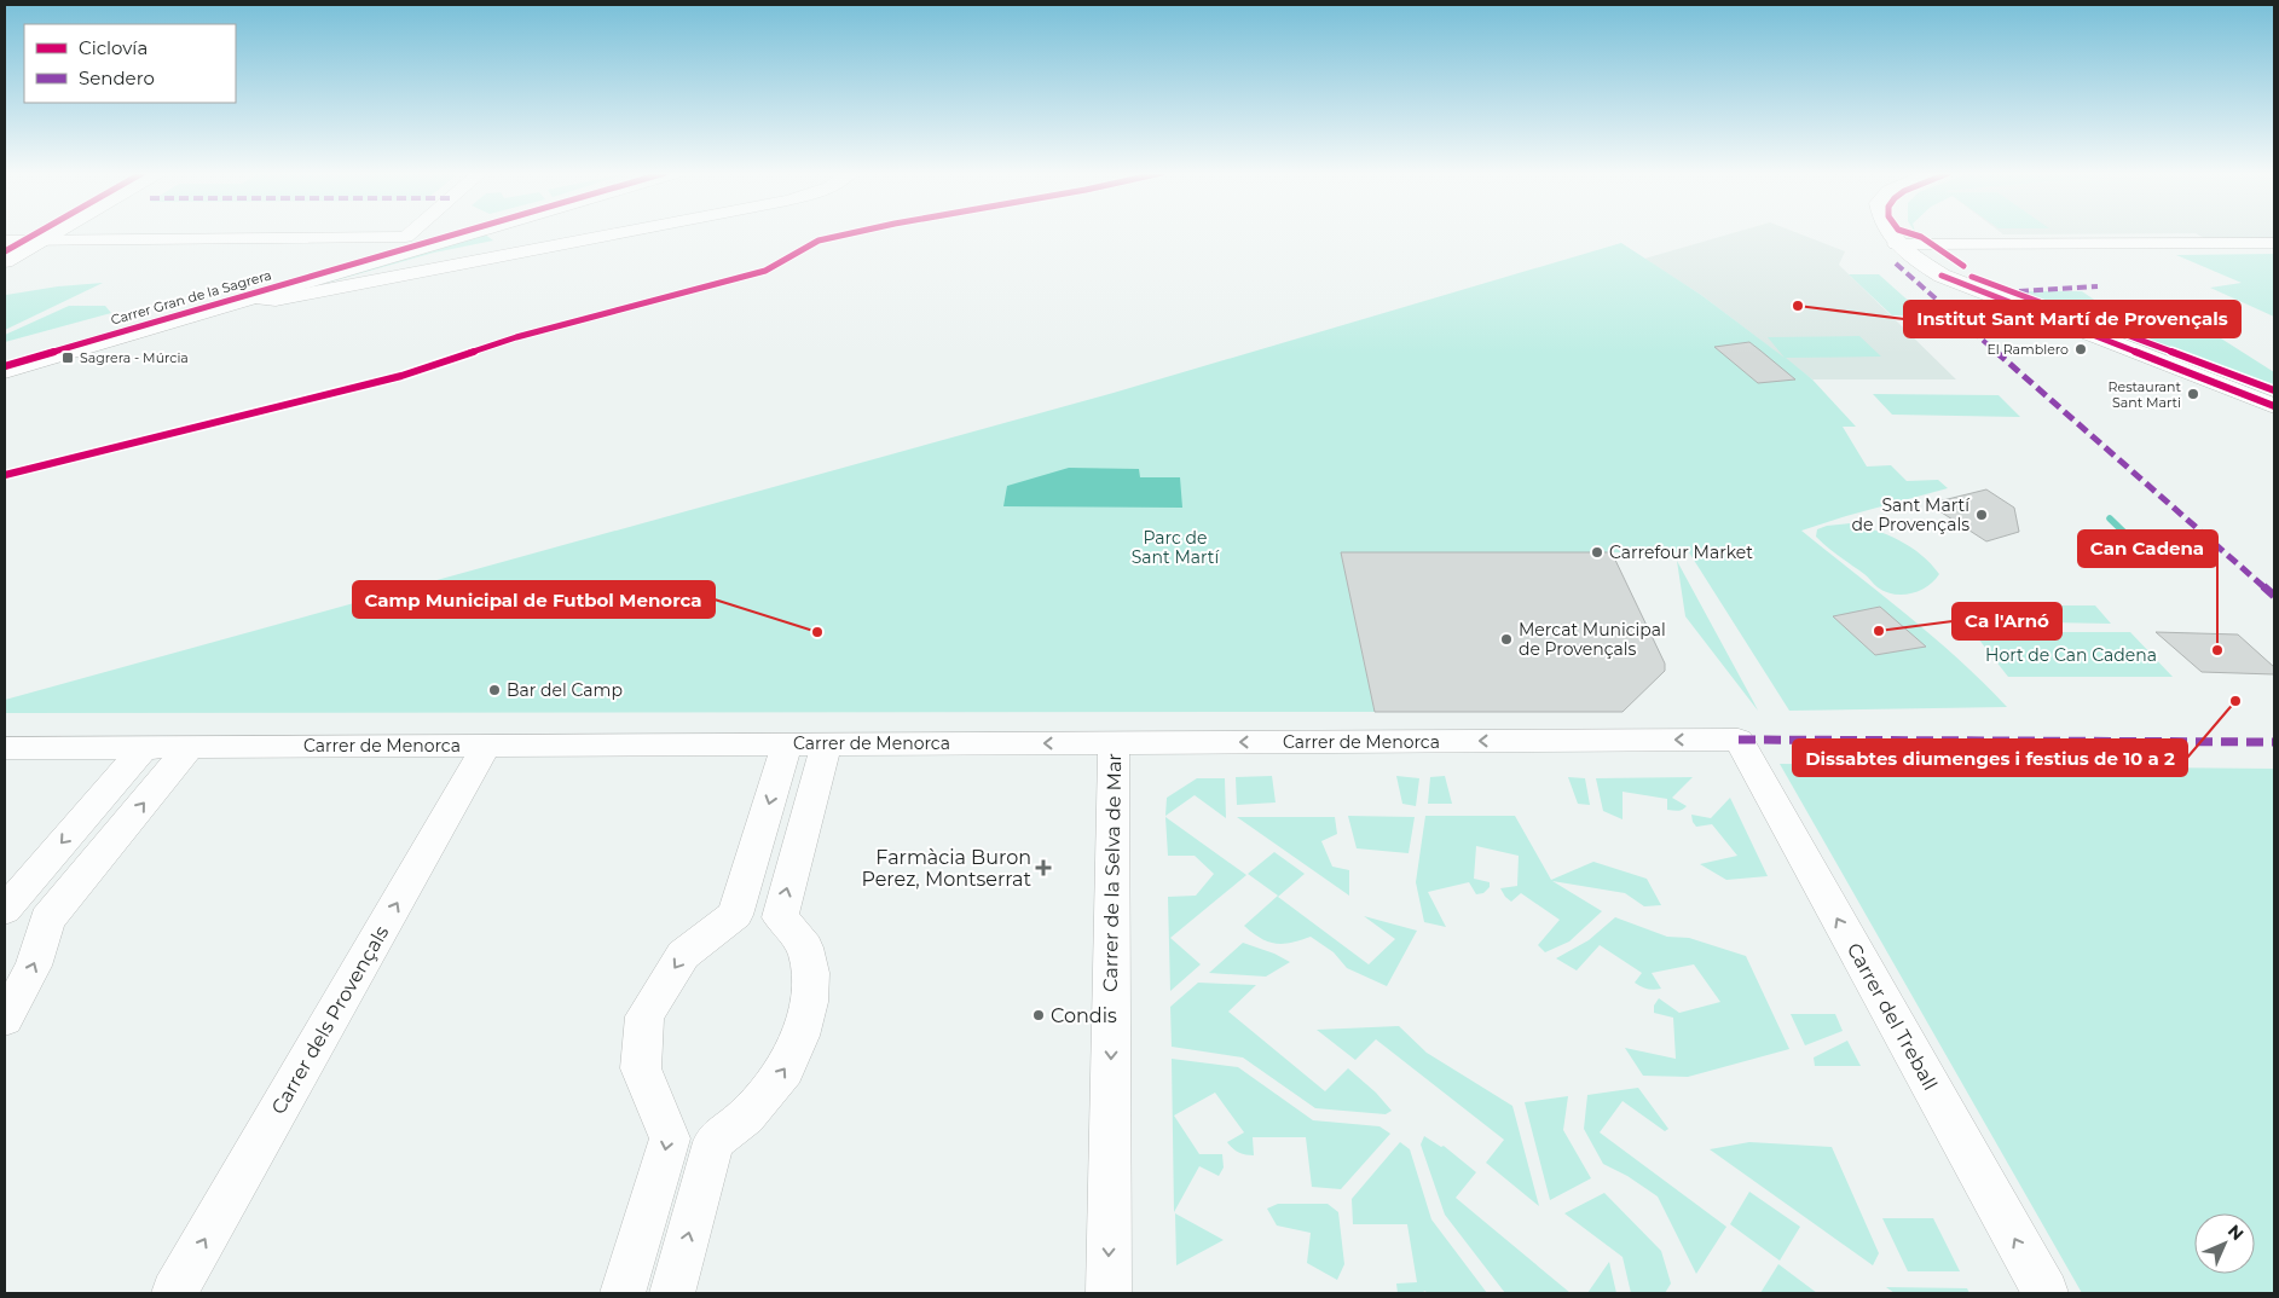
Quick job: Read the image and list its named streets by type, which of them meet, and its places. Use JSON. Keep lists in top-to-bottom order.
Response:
{
  "streets": {
    "street": [
      "Carrer Gran de la Sagrera",
      "Carrer de Menorca",
      "Carrer de la Selva de Mar",
      "Carrer del Treball",
      "Carrer dels Provençals"
    ]
  },
  "crossings": [
    ["Carrer de Menorca", "Carrer de la Selva de Mar"],
    ["Carrer de Menorca", "Carrer del Treball"],
    ["Carrer de Menorca", "Carrer dels Provençals"]
  ],
  "one_way": [
    "Carrer de Menorca",
    "Carrer de la Selva de Mar",
    "Carrer del Treball",
    "Carrer dels Provençals"
  ],
  "parks": ["Parc de Sant Martí", "Hort de Can Cadena"],
  "places": {
    "other": [
      "Institut Sant Martí de Provençals",
      "El Ramblero",
      "Restaurant Sant Marti",
      "Sant Martí de Provençals",
      "Carrefour Market",
      "Ca l'Arnó",
      "Camp Municipal de Futbol Menorca",
      "Mercat Municipal de Provençals",
      "Can Cadena",
      "Bar del Camp",
      "Dissabtes diumenges i festius de 10 a 2",
      "Condis"
    ],
    "transit": ["Sagrera - Múrcia"],
    "health": ["Farmàcia Buron Perez, Montserrat"]
  },
  "legend": ["Ciclovía", "Sendero"],
  "north": "top right"
}
